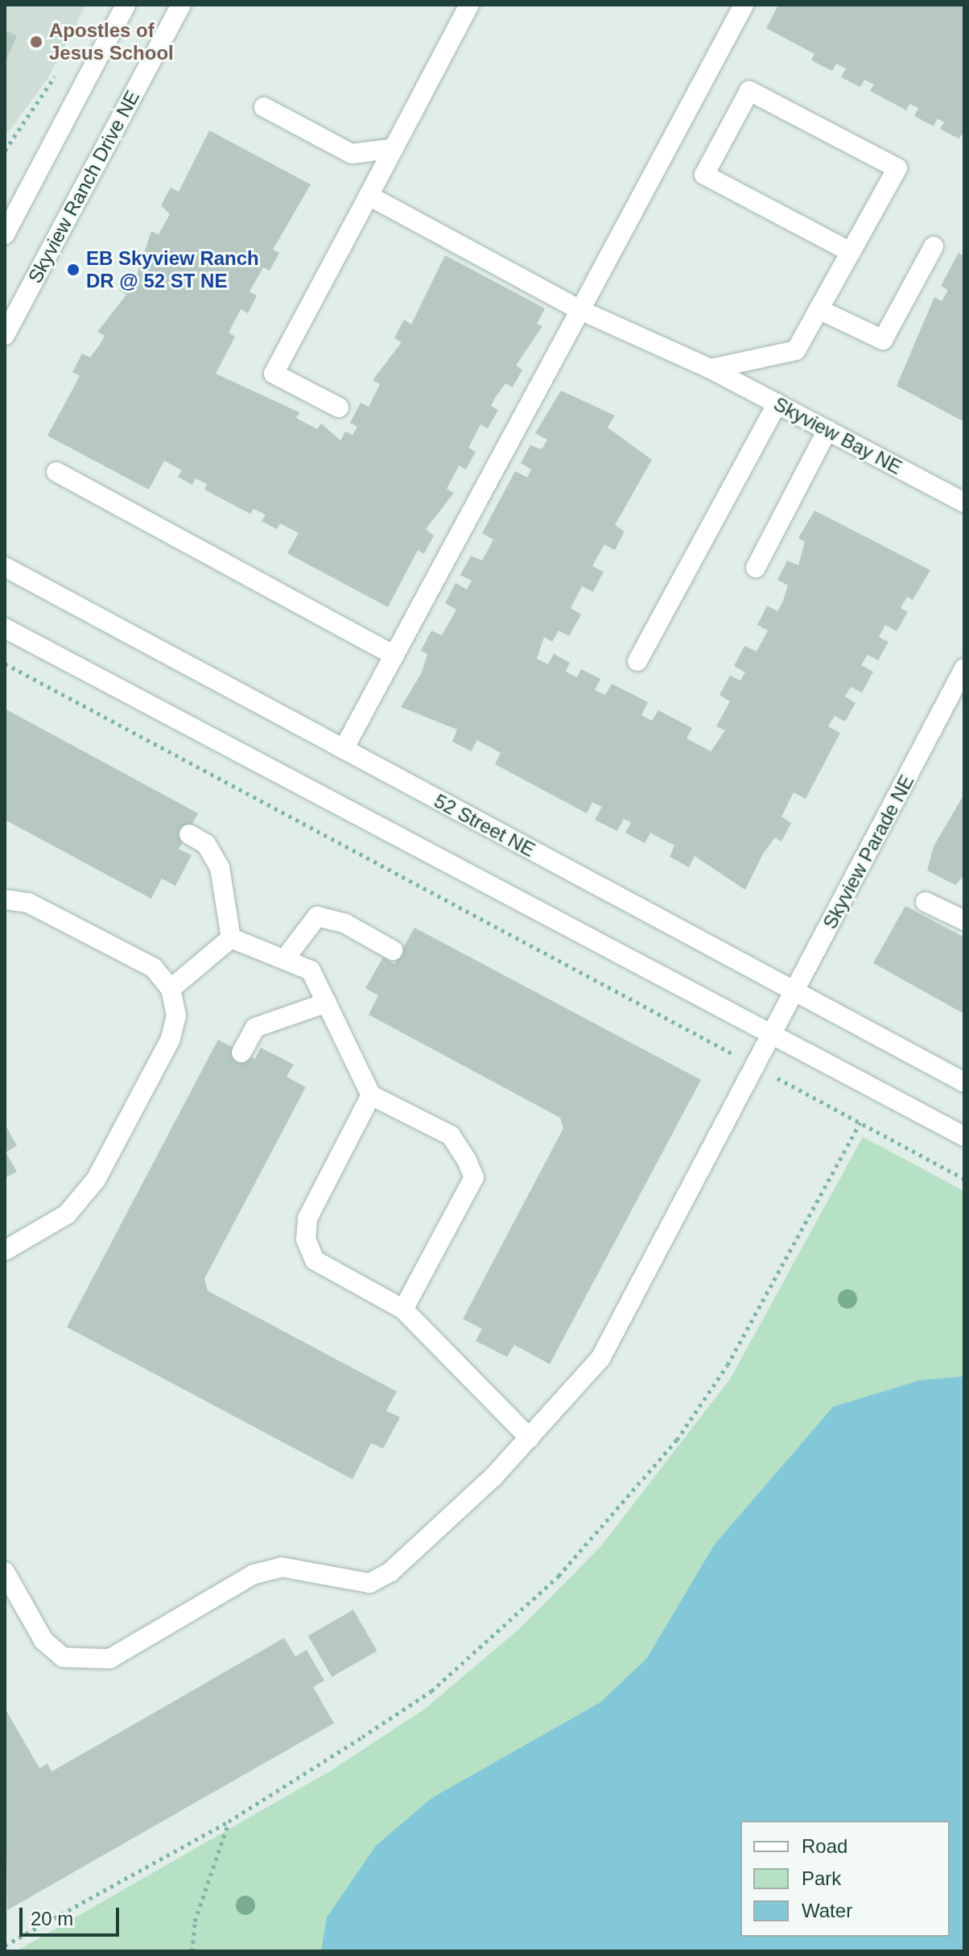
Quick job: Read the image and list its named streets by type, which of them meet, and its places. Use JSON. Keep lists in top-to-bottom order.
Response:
{
  "streets": {
    "street": [
      "Skyview Ranch Drive NE",
      "Skyview Bay NE",
      "52 Street NE",
      "Skyview Parade NE"
    ]
  },
  "crossings": [
    ["52 Street NE", "Skyview Parade NE"]
  ],
  "places": ["Apostles of Jesus School", "EB Skyview Ranch DR @ 52 ST NE"],
  "legend": ["Road", "Park", "Water"],
  "scale_bar": "20 m"
}
